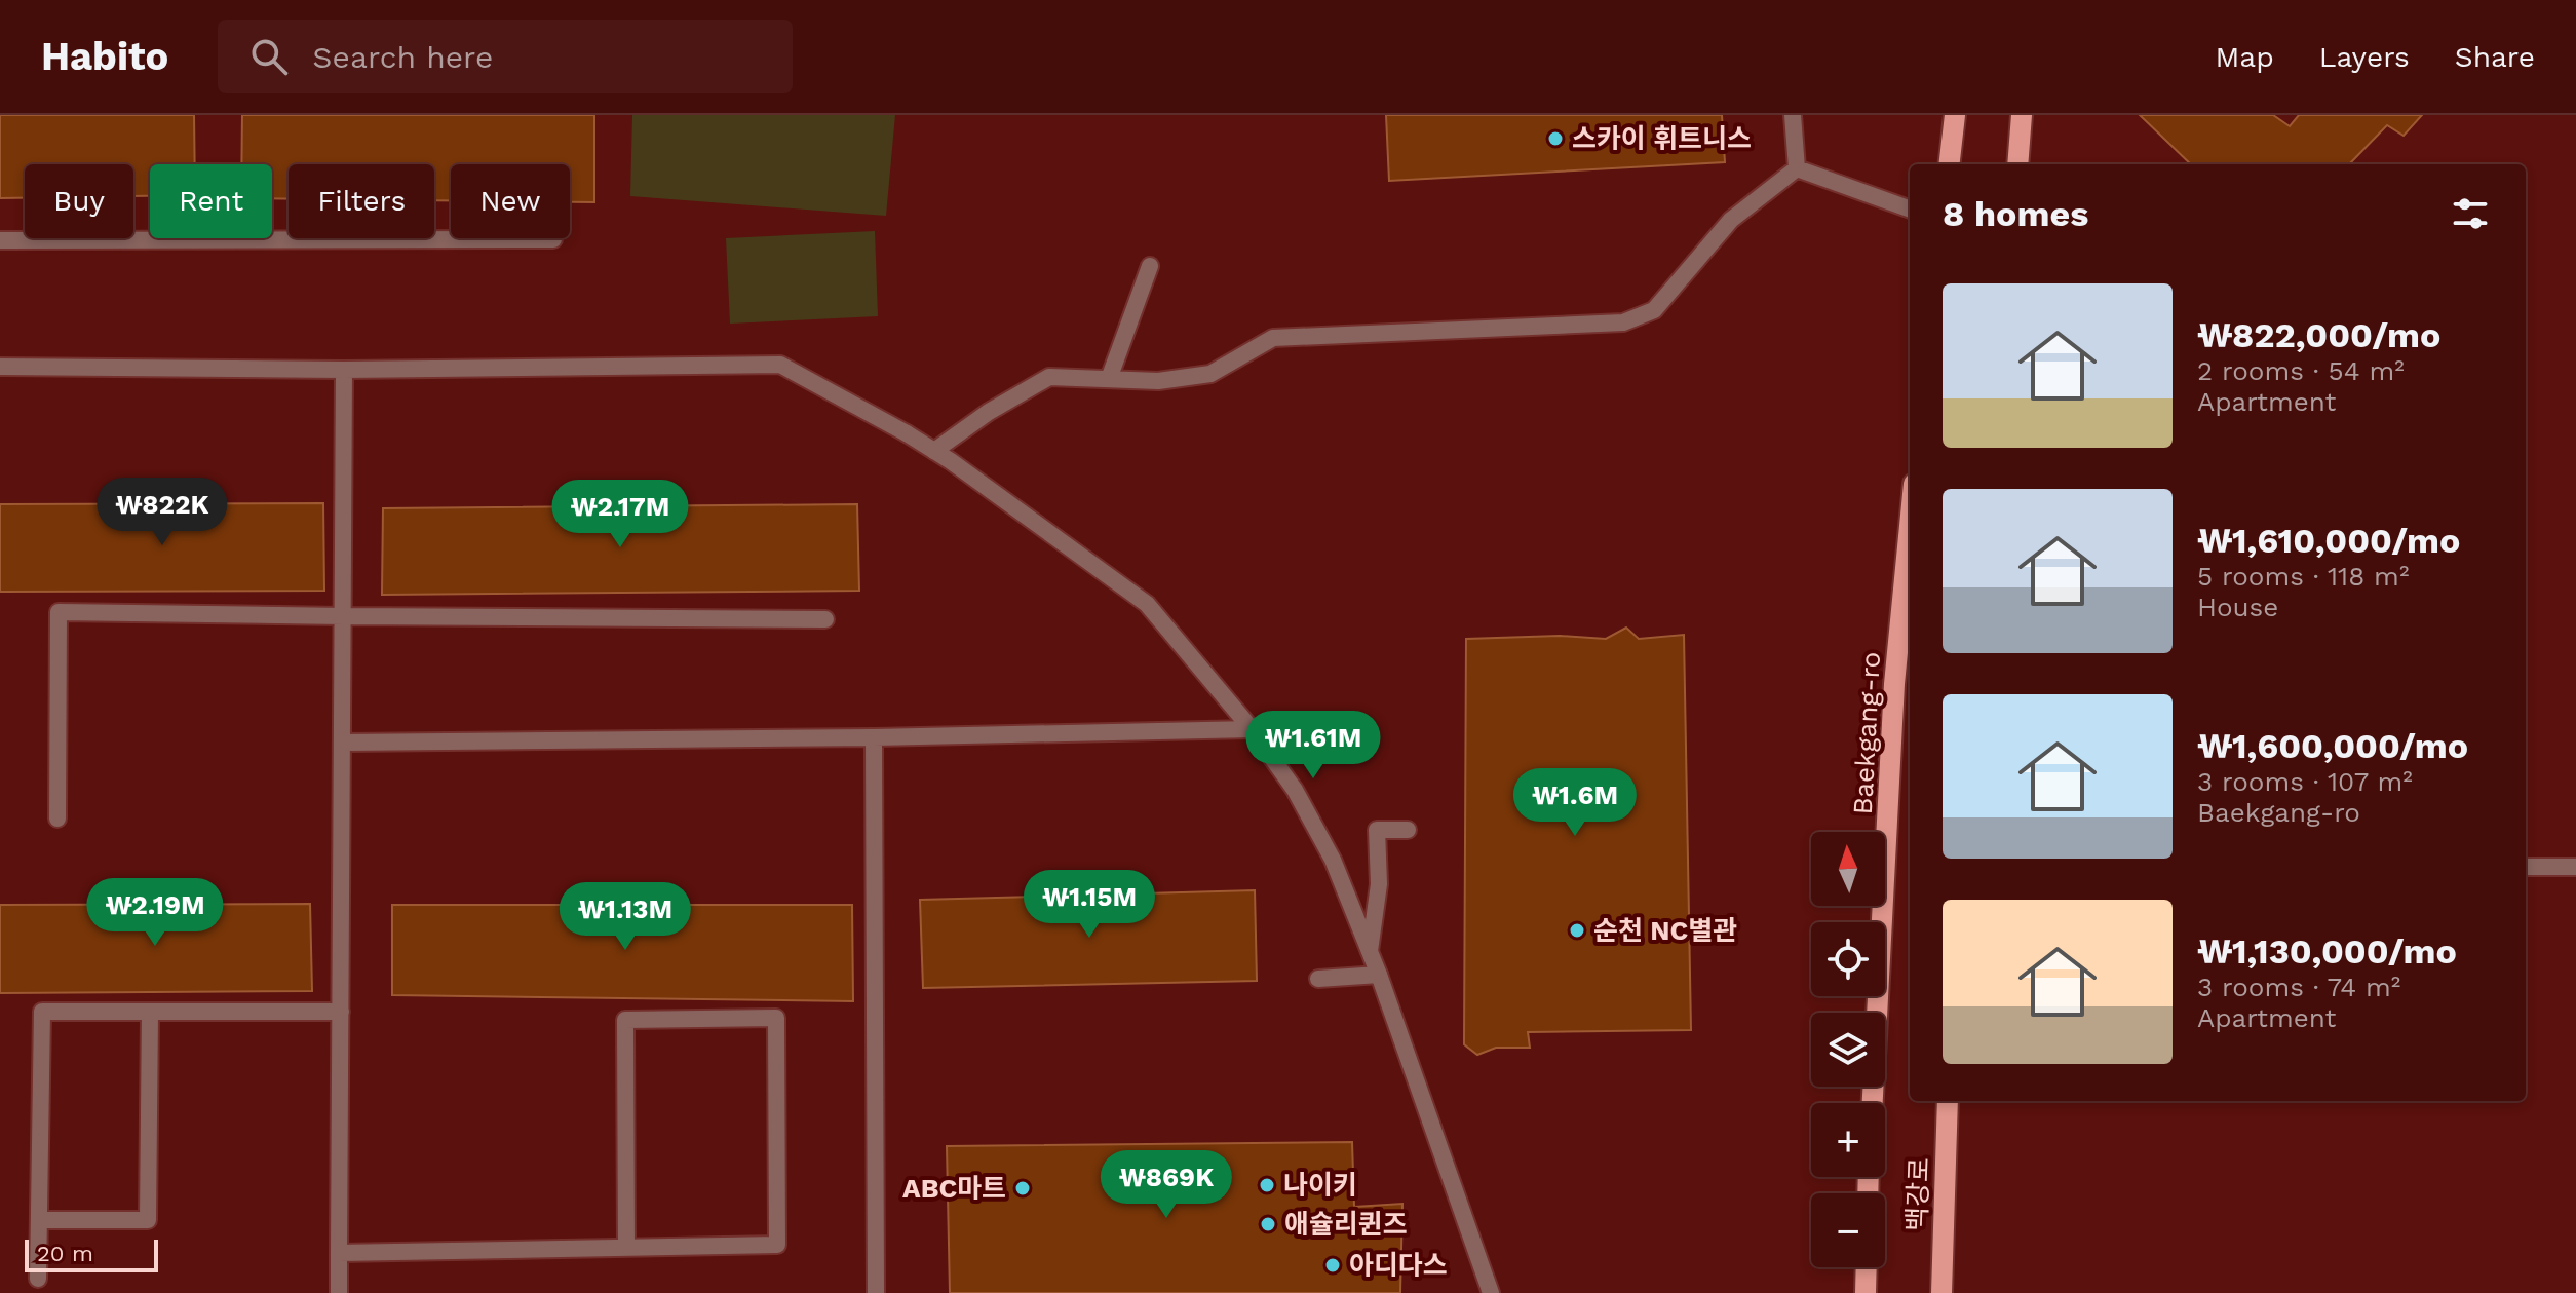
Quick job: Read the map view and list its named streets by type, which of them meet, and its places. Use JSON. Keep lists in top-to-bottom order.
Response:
{
  "streets": {
    "main road": ["Baekgang-ro", "백강로"]
  },
  "places": [
    "스카이 휘트니스",
    "순천 NC별관",
    "나이키",
    "ABC마트",
    "애슐리퀸즈",
    "아디다스"
  ],
  "scale_bar": "20 m",
  "north": "top",
  "page": {
    "header": "Habito",
    "search": "Search here",
    "nav": ["Map", "Layers", "Share"],
    "chip": [
      "Buy",
      "Rent",
      "Filters",
      "New"
    ],
    "heading": "8 homes",
    "list": [
      {
        "name": "₩822,000/mo",
        "note": "2 rooms · 54 m² · Apartment"
      },
      {
        "name": "₩1,610,000/mo",
        "note": "5 rooms · 118 m² · House"
      },
      {
        "name": "₩1,600,000/mo",
        "note": "3 rooms · 107 m² · Baekgang-ro"
      },
      {
        "name": "₩1,130,000/mo",
        "note": "3 rooms · 74 m² · Apartment"
      }
    ],
    "price": [
      "₩822K",
      "₩2.17M",
      "₩1.61M",
      "₩1.6M",
      "₩1.15M",
      "₩2.19M",
      "₩1.13M",
      "₩869K"
    ],
    "map_buttons": ["+", "−"],
    "scale": "20 m"
  }
}
